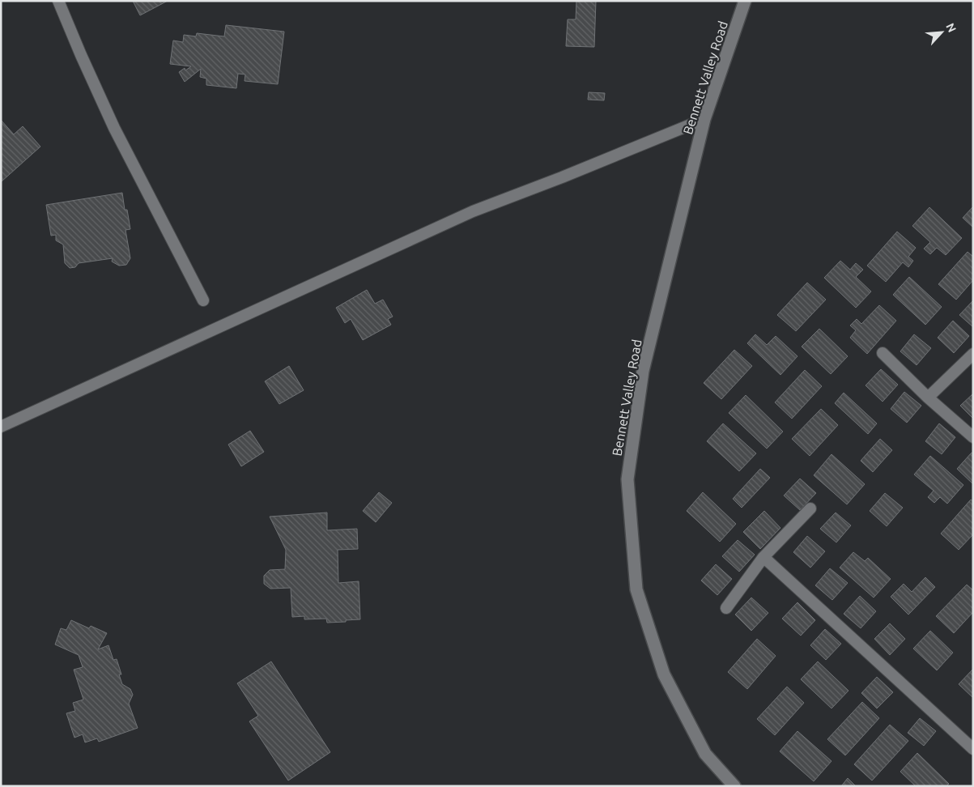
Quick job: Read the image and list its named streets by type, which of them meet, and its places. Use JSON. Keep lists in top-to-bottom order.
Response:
{
  "streets": {
    "street": ["Bennett Valley Road"]
  },
  "north": "top right"
}
